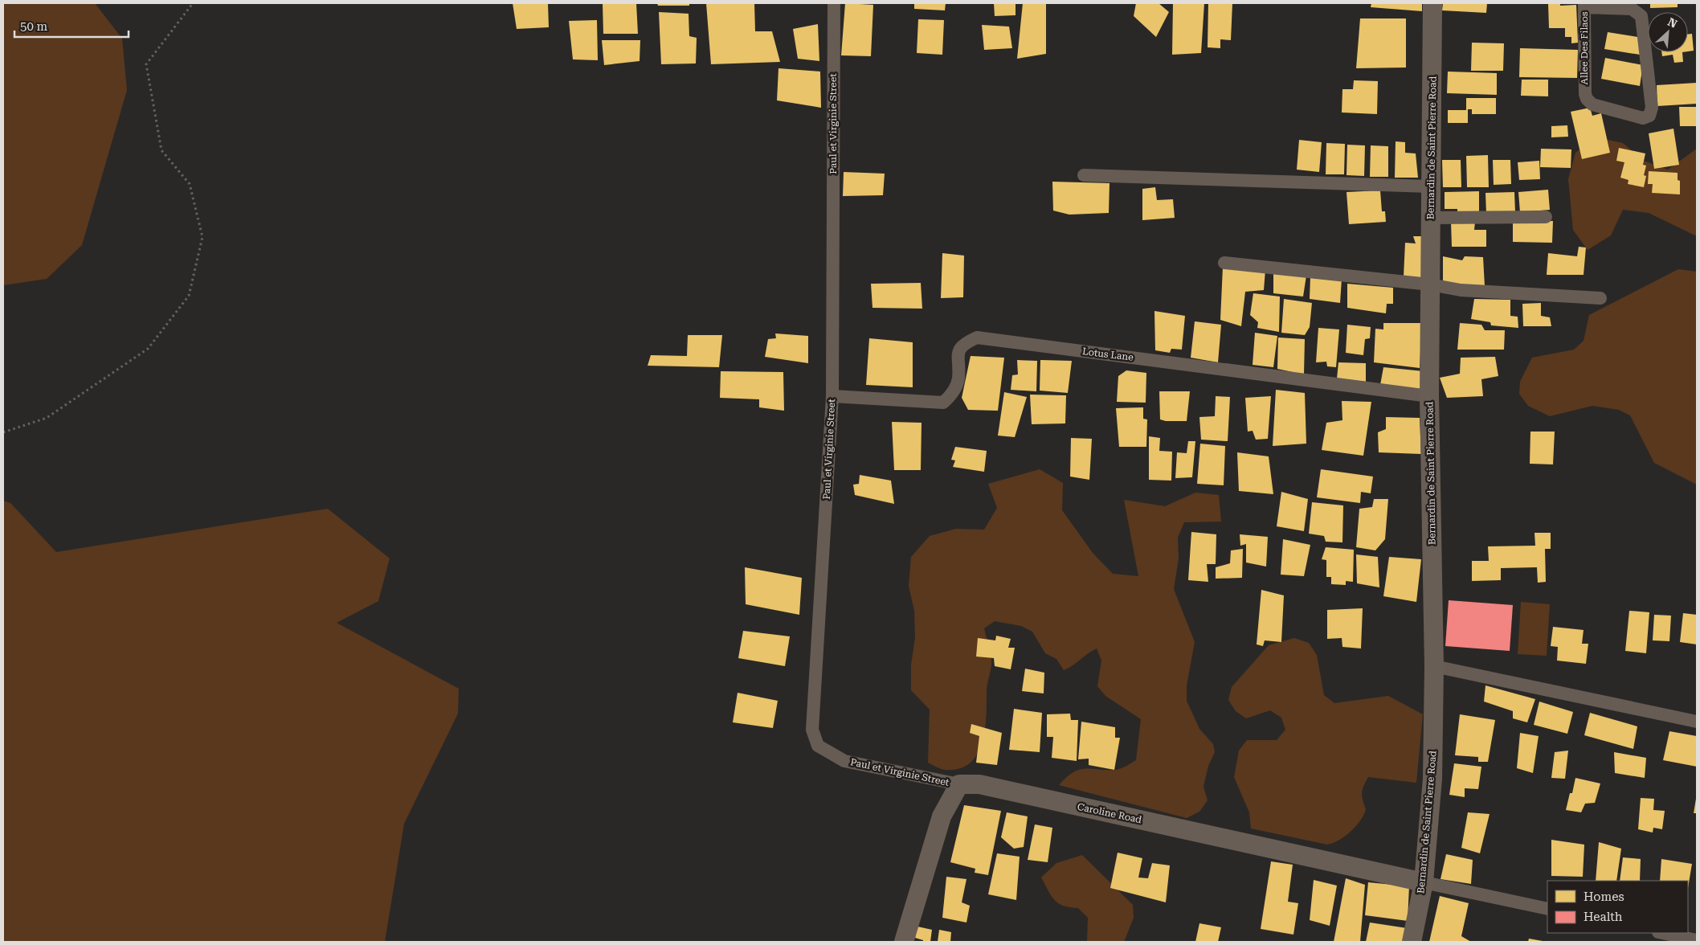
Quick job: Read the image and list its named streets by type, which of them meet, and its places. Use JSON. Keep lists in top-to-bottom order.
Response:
{
  "streets": {
    "main road": ["Bernardin de Saint Pierre Road", "Caroline Road"],
    "street": ["Allee Des Filaos", "Paul et Virginie Street", "Lotus Lane"]
  },
  "crossings": [
    ["Paul et Virginie Street", "Lotus Lane"],
    ["Paul et Virginie Street", "Caroline Road"],
    ["Bernardin de Saint Pierre Road", "Lotus Lane"],
    ["Bernardin de Saint Pierre Road", "Caroline Road"]
  ],
  "legend": ["Homes", "Health"],
  "scale_bar": "50 m",
  "north": "top right"
}
